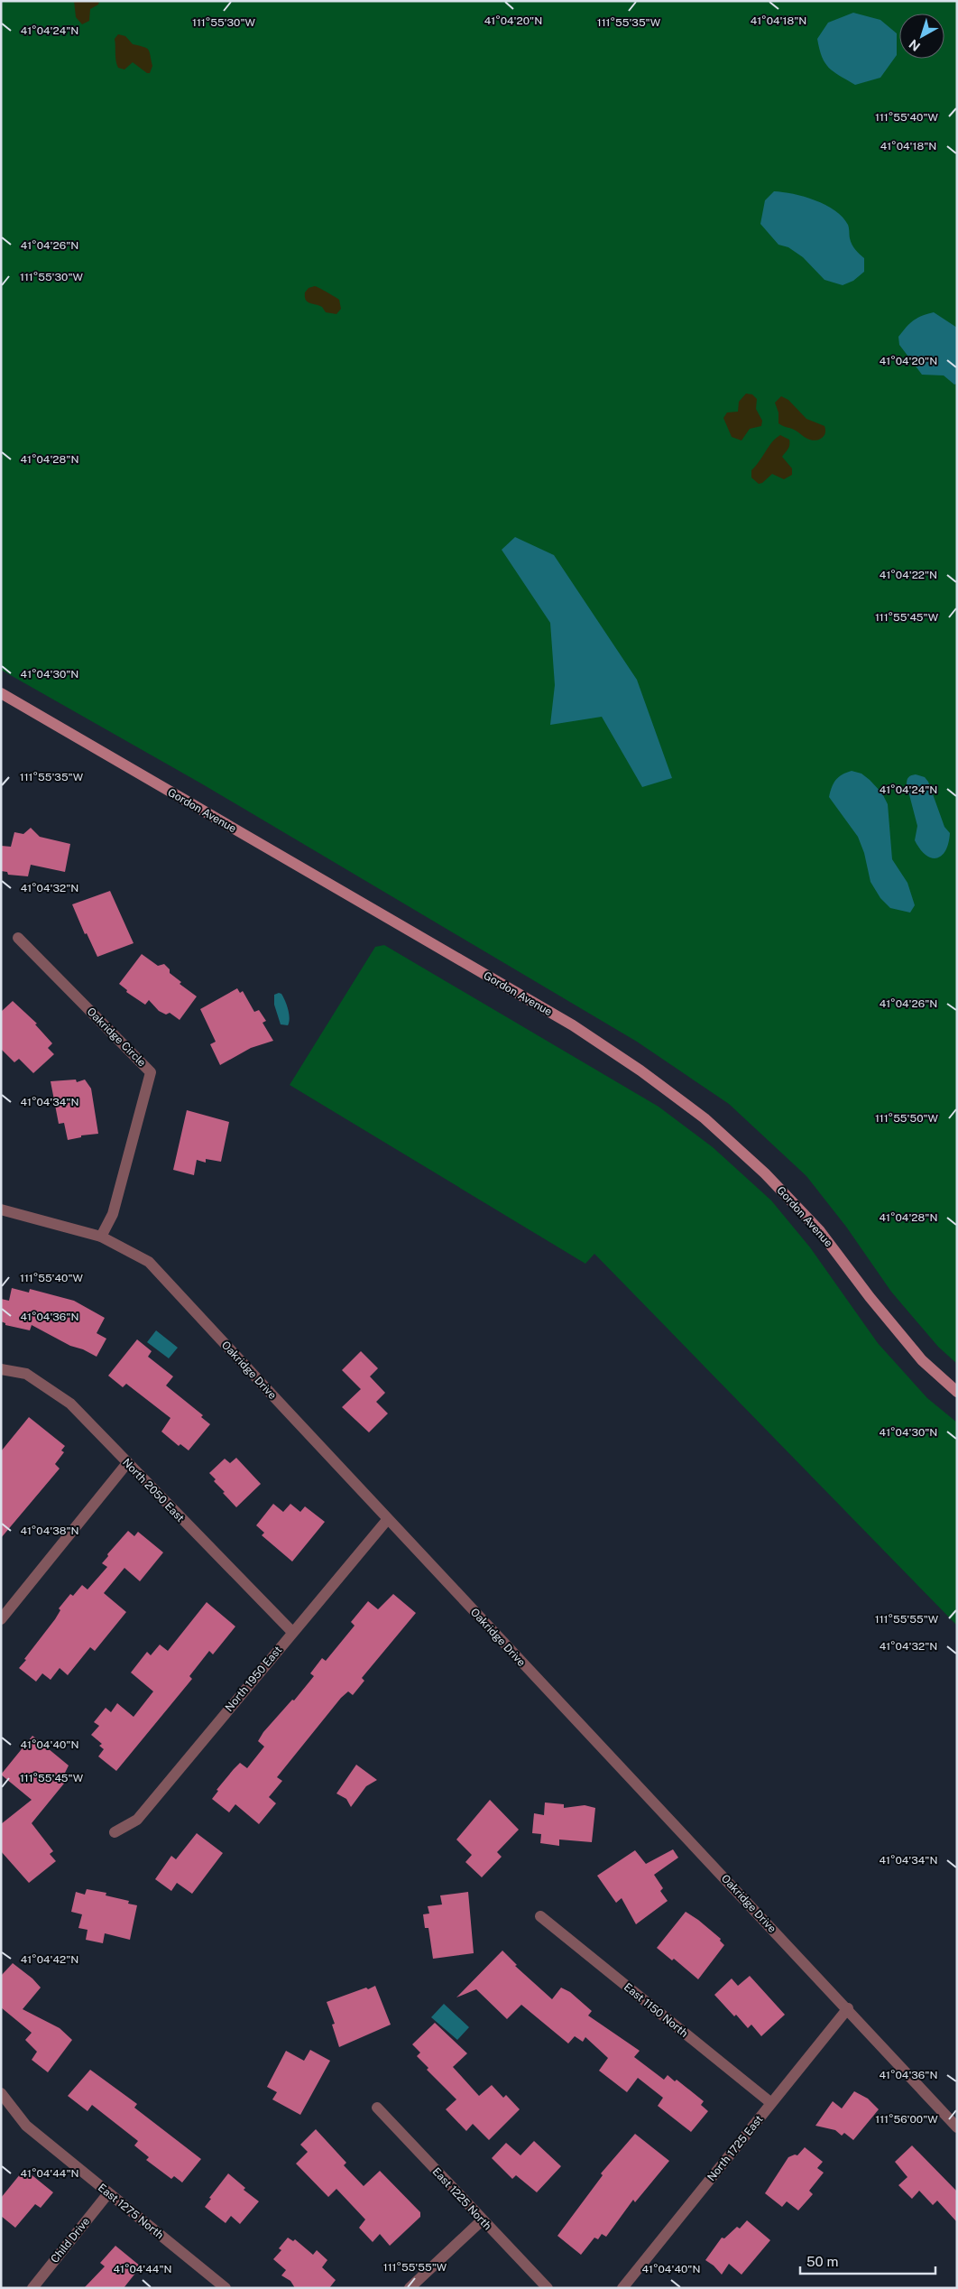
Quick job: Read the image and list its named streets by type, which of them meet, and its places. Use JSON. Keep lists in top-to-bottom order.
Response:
{
  "streets": {
    "main road": ["Gordon Avenue"],
    "street": [
      "Oakridge Circle",
      "Oakridge Drive",
      "North 2050 East",
      "North 1950 East",
      "East 1150 North",
      "North 1725 East",
      "East 1225 North",
      "East 1275 North",
      "Child Drive"
    ]
  },
  "crossings": [
    ["Oakridge Circle", "Oakridge Drive"],
    ["Oakridge Drive", "North 1950 East"],
    ["Oakridge Drive", "North 1725 East"],
    ["North 2050 East", "North 1950 East"],
    ["East 1150 North", "North 1725 East"],
    ["East 1275 North", "Child Drive"]
  ],
  "scale_bar": "50 m",
  "north": "bottom left",
  "coordinates": [
    "41°04'20\"N",
    "41°04'18\"N",
    "111°55'30\"W",
    "111°55'35\"W",
    "41°04'24\"N",
    "111°55'40\"W",
    "41°04'26\"N",
    "41°04'28\"N",
    "41°04'22\"N",
    "111°55'45\"W",
    "41°04'30\"N",
    "41°04'32\"N",
    "41°04'34\"N",
    "111°55'50\"W",
    "41°04'36\"N",
    "41°04'38\"N",
    "111°55'55\"W",
    "41°04'40\"N",
    "41°04'42\"N",
    "111°56'00\"W",
    "41°04'44\"N"
  ]
}
